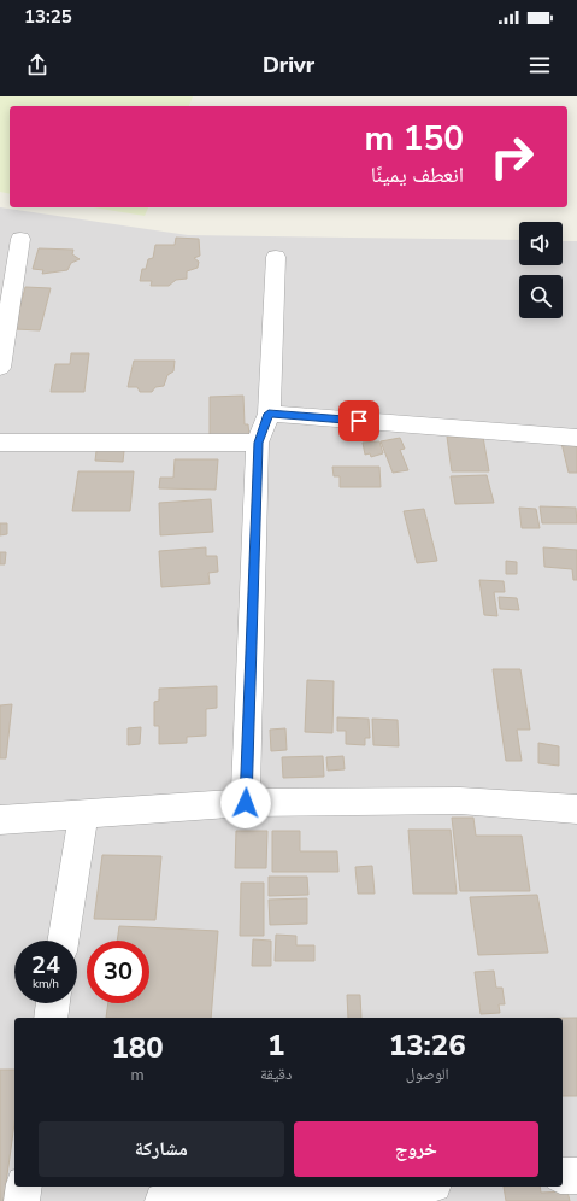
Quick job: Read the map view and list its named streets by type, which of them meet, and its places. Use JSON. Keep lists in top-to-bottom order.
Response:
{
  "page": {
    "status": "13:25",
    "header": "Drivr",
    "turn": ["150 m", "انعطف يمينًا"],
    "speed": "24 km/h",
    "limit": "30",
    "eta": [
      "13:26",
      "الوصول",
      "1",
      "دقيقة",
      "180",
      "m"
    ],
    "buttons": ["خروج", "مشاركة"]
  }
}
